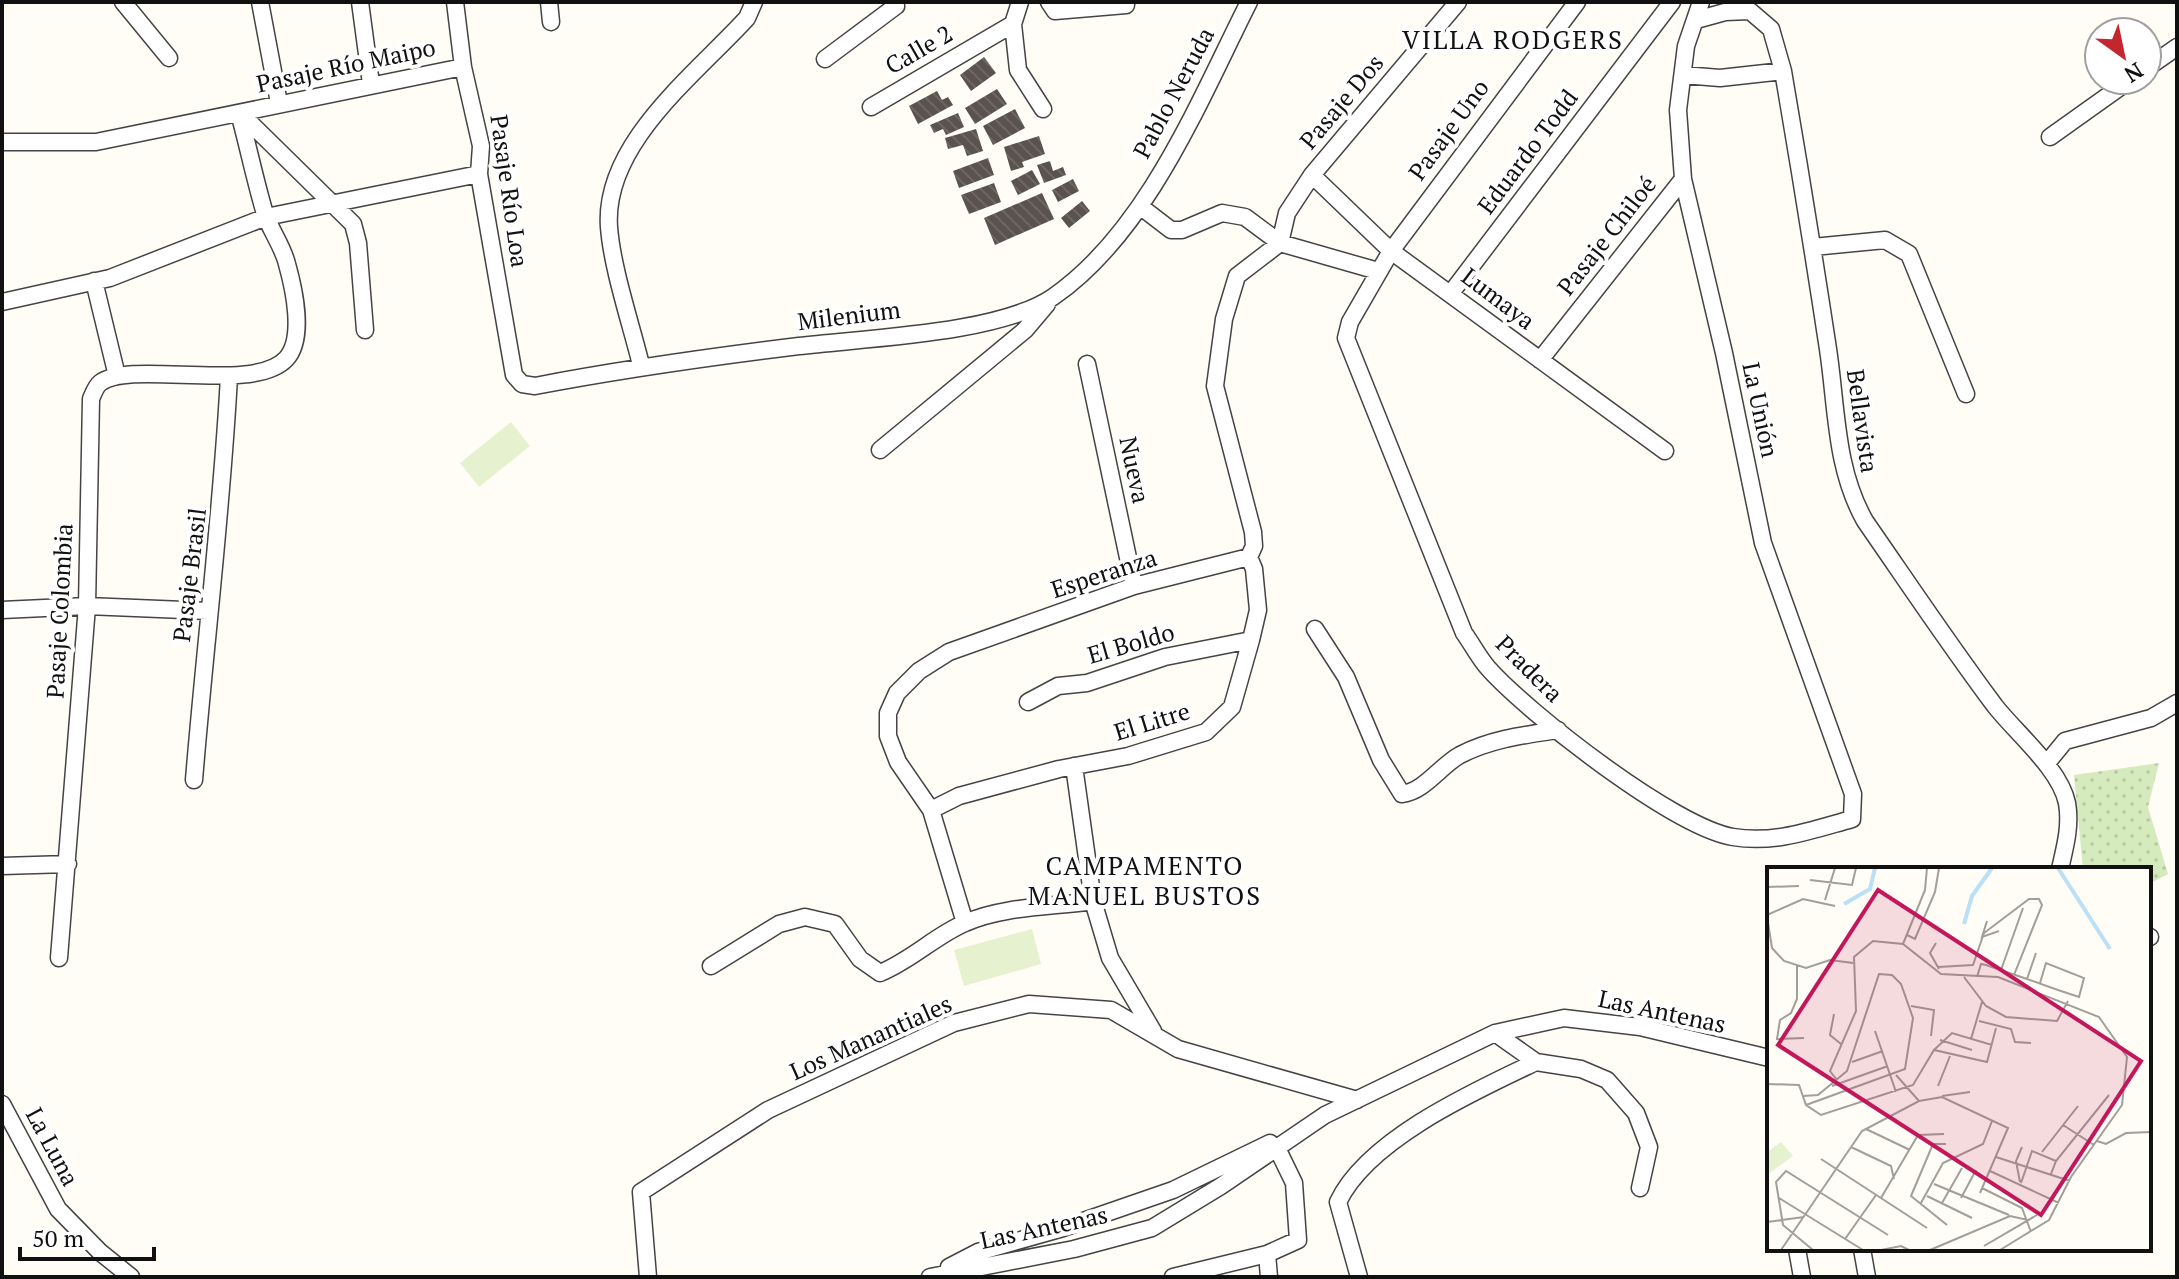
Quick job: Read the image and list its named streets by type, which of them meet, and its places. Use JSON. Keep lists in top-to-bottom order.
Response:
{
  "streets": {
    "street": [
      "Calle 2",
      "Pasaje Río Maipo",
      "Pablo Neruda",
      "Pasaje Dos",
      "Pasaje Uno",
      "Eduardo Todd",
      "Pasaje Río Loa",
      "Pasaje Chiloé",
      "Lumaya",
      "Milenium",
      "La Unión",
      "Bellavista",
      "Nueva",
      "Esperanza",
      "Pasaje Brasil",
      "Pasaje Colombia",
      "El Boldo",
      "Pradera",
      "El Litre",
      "Las Antenas",
      "Los Manantiales",
      "La Luna"
    ]
  },
  "crossings": [
    ["Pasaje Río Maipo", "Pasaje Río Loa"],
    ["Pablo Neruda", "Milenium"],
    ["Pasaje Dos", "Lumaya"],
    ["Pasaje Uno", "Lumaya"],
    ["Pasaje Uno", "Pradera"],
    ["Eduardo Todd", "Lumaya"],
    ["Pasaje Río Loa", "Milenium"],
    ["Pasaje Chiloé", "Lumaya"],
    ["Pasaje Chiloé", "La Unión"],
    ["Lumaya", "Pradera"],
    ["La Unión", "Bellavista"],
    ["La Unión", "Pradera"],
    ["Nueva", "Esperanza"],
    ["Esperanza", "El Litre"],
    ["El Boldo", "El Litre"],
    ["Las Antenas", "Los Manantiales"]
  ],
  "districts": ["VILLA RODGERS", "CAMPAMENTO MANUEL BUSTOS"],
  "scale_bar": "50 m",
  "north": "bottom right"
}
